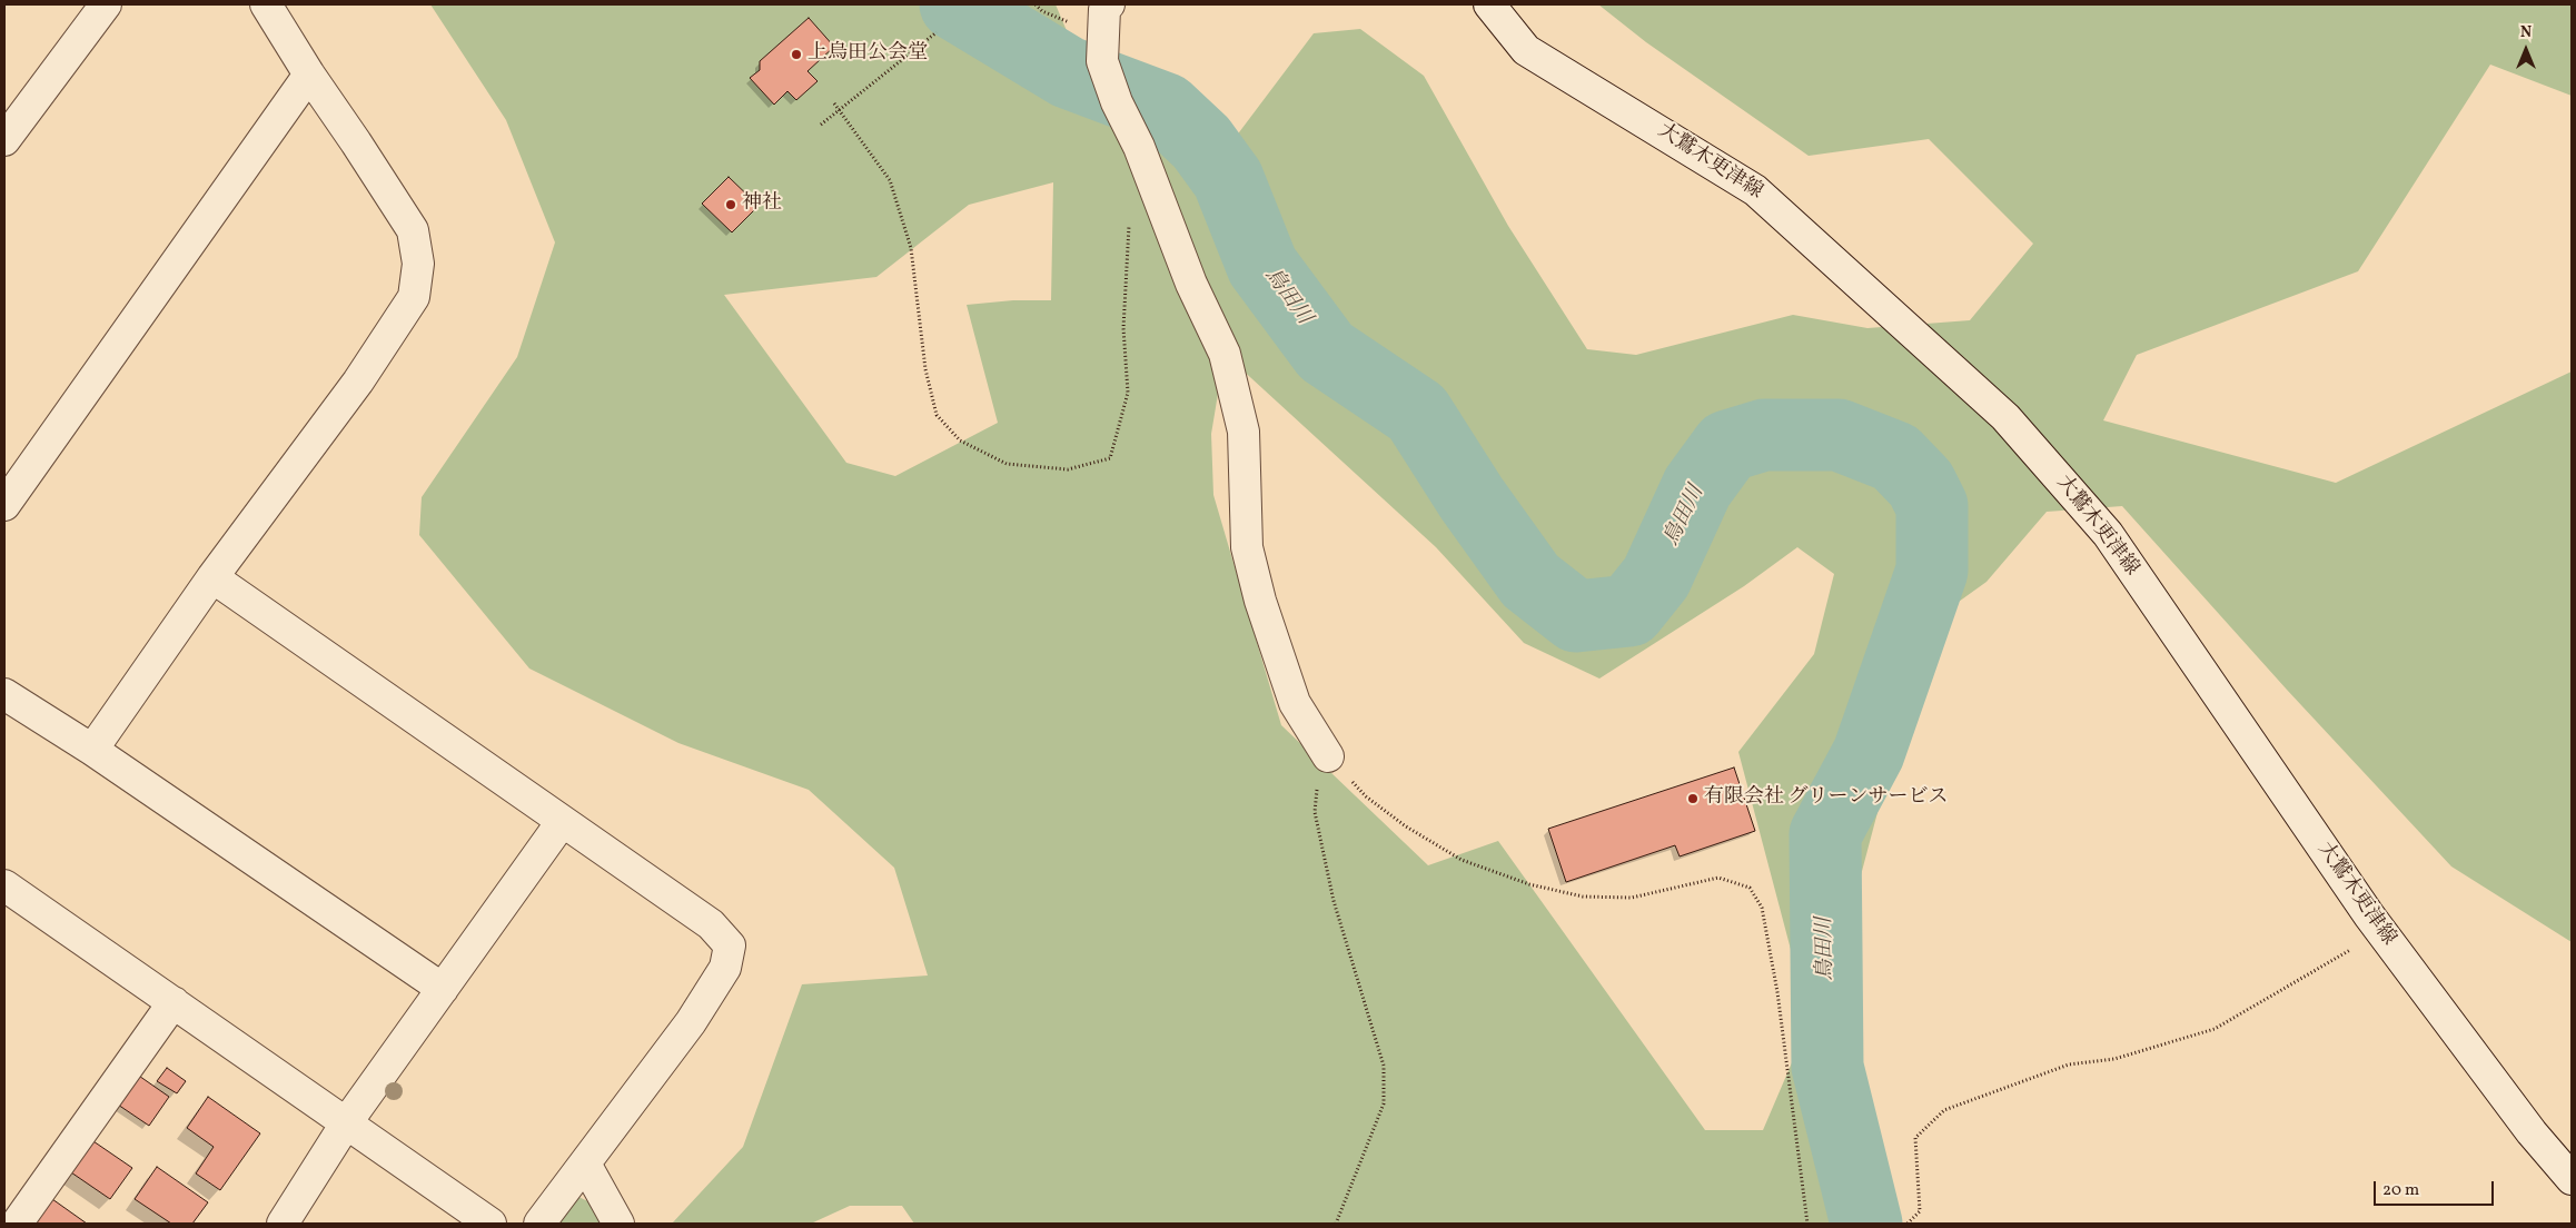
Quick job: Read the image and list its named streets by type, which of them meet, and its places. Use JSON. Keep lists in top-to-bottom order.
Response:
{
  "streets": {
    "street": ["大鷲木更津線"]
  },
  "water": ["鳥田川"],
  "places": ["上烏田公会堂", "神社", "有限会社 グリーンサービス"],
  "scale_bar": "20 m",
  "north": "top"
}
